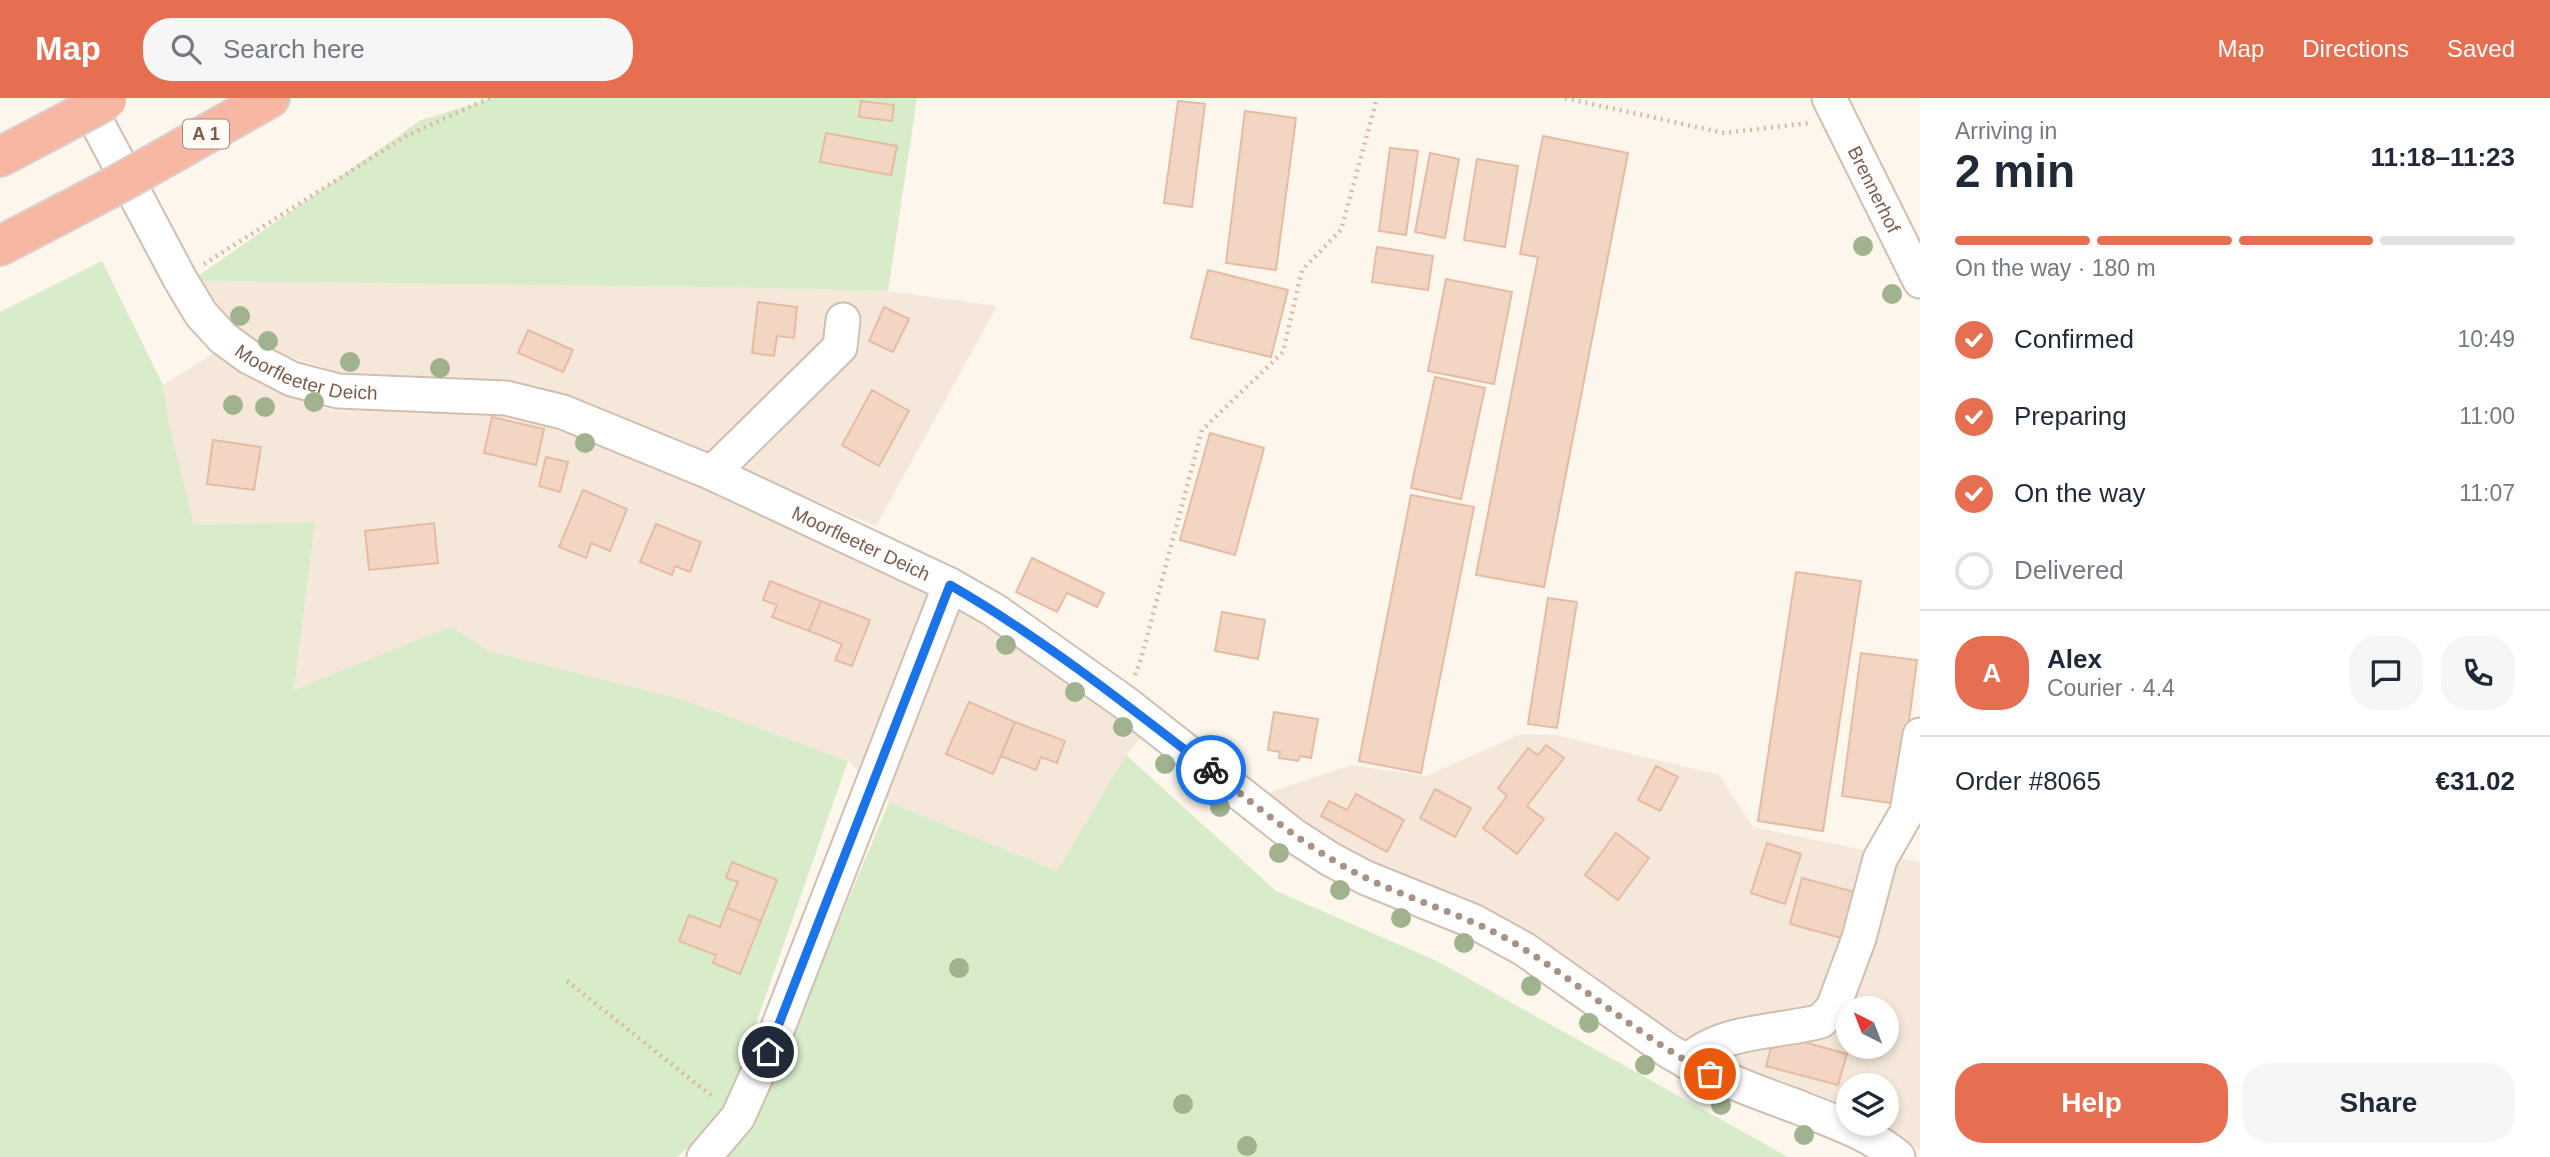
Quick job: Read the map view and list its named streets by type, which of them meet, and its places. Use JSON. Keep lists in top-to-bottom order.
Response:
{
  "streets": {
    "highway": ["A 1"],
    "street": ["Brennerhof", "Moorfleeter Deich"]
  },
  "north": "top left",
  "page": {
    "header": "Map",
    "search": "Search here",
    "nav": ["Map", "Directions", "Saved"],
    "heading": ["2 min", "Arriving in", "11:18–11:23"],
    "panel": [
      "Alex",
      "Courier · 4.4",
      "Order #8065",
      "€31.02"
    ],
    "bar": "On the way · 180 m",
    "list": [
      ["Confirmed", "10:49"],
      ["Preparing", "11:00"],
      ["On the way", "11:07"],
      "Delivered"
    ],
    "round": "A",
    "buttons": ["Help", "Share"]
  }
}
